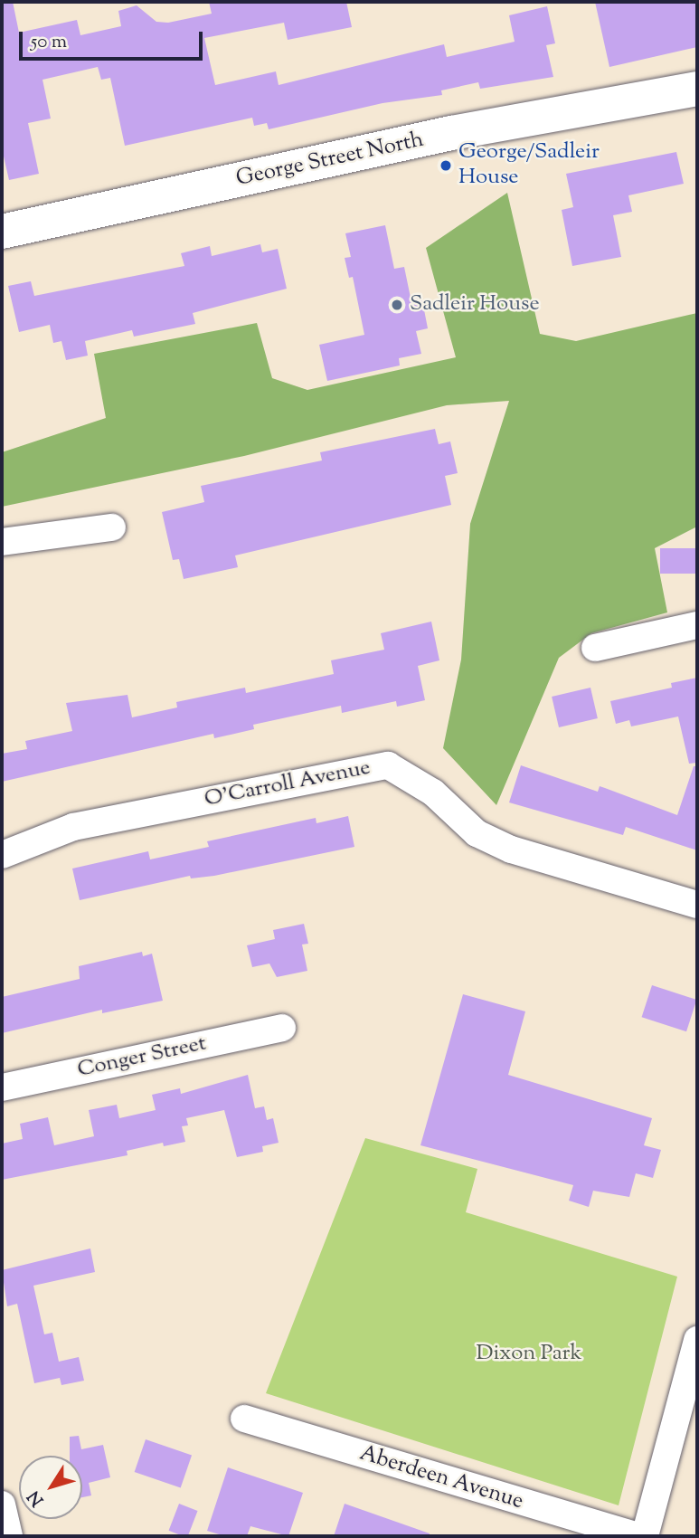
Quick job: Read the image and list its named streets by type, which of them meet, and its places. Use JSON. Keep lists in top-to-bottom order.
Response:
{
  "streets": {
    "main road": ["George Street North"],
    "street": ["O'Carroll Avenue", "Conger Street", "Aberdeen Avenue"]
  },
  "parks": ["Dixon Park"],
  "places": ["George/Sadleir House", "Sadleir House"],
  "scale_bar": "50 m",
  "north": "bottom left"
}
